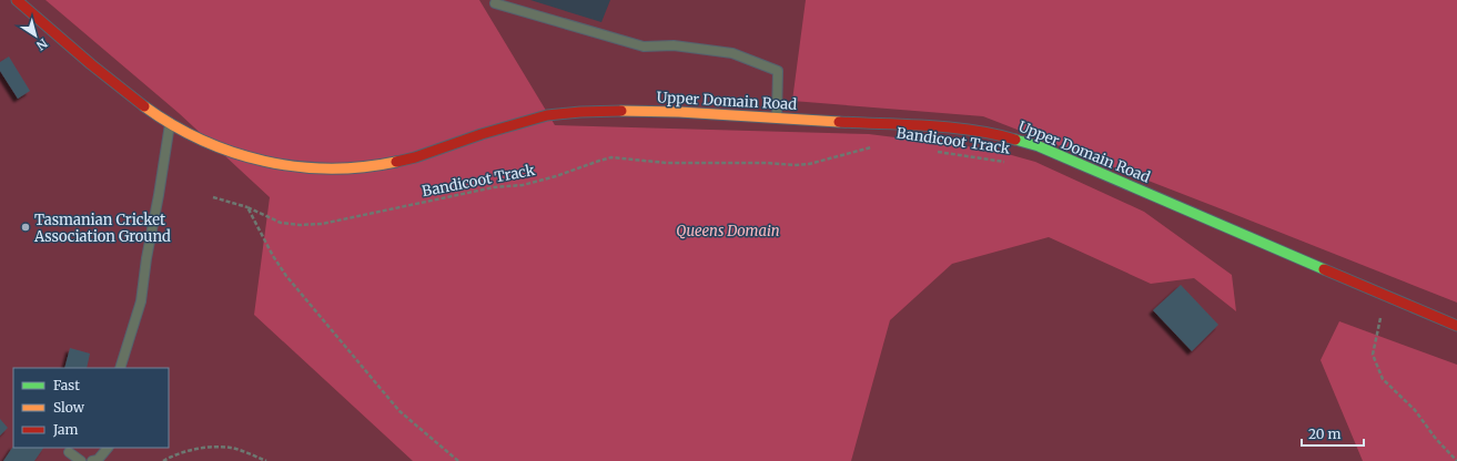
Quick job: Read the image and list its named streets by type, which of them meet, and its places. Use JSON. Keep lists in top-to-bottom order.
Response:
{
  "streets": {
    "street": ["Upper Domain Road"],
    "path": ["Bandicoot Track"]
  },
  "parks": ["Queens Domain"],
  "places": ["Tasmanian Cricket Association Ground"],
  "legend": ["Fast", "Slow", "Jam"],
  "scale_bar": "20 m",
  "north": "bottom right"
}
